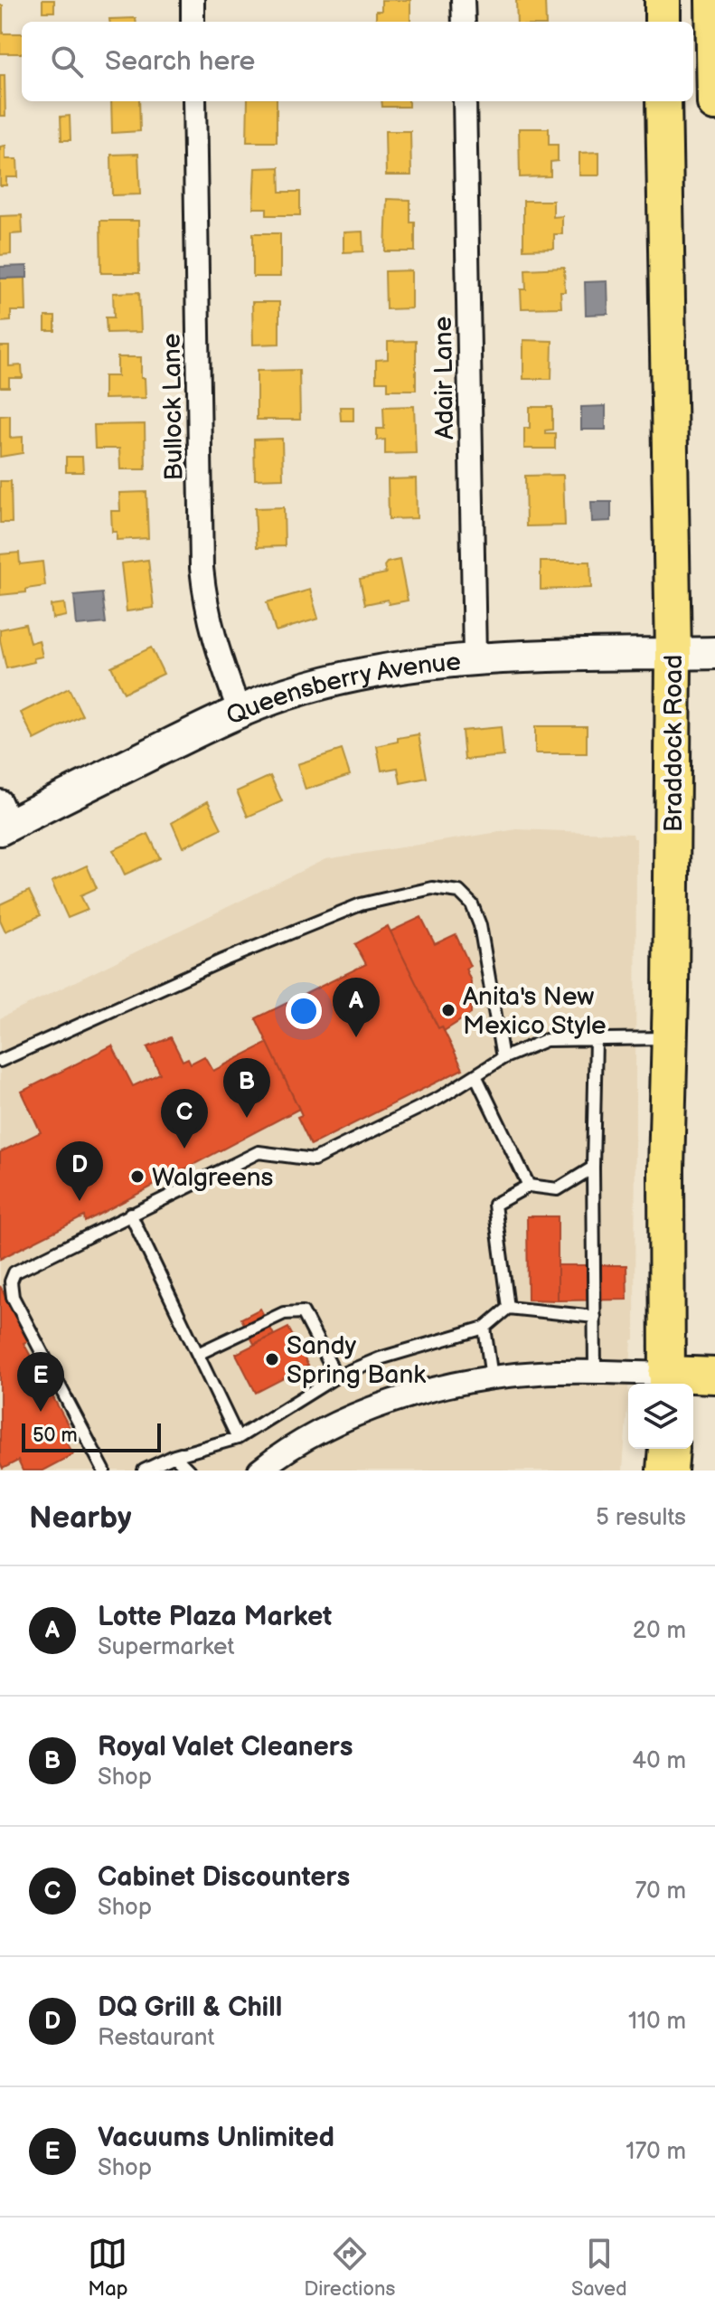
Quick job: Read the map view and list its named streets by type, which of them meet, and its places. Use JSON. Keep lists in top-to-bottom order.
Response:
{
  "streets": {
    "main road": ["Braddock Road"],
    "street": ["Adair Lane", "Bullock Lane", "Queensberry Avenue"]
  },
  "crossings": [
    ["Adair Lane", "Queensberry Avenue"],
    ["Bullock Lane", "Queensberry Avenue"],
    ["Queensberry Avenue", "Braddock Road"]
  ],
  "places": ["Anita's New Mexico Style", "Walgreens", "Sandy Spring Bank"],
  "scale_bar": "50 m",
  "page": {
    "search": "Search here",
    "pins": [
      "A",
      "B",
      "C",
      "D",
      "E"
    ],
    "scale": "50 m",
    "heading": ["Nearby", "5 results"],
    "list": [
      {
        "mark": "A",
        "name": "Lotte Plaza Market",
        "note": "Supermarket",
        "value": "20 m"
      },
      {
        "mark": "B",
        "name": "Royal Valet Cleaners",
        "note": "Shop",
        "value": "40 m"
      },
      {
        "mark": "C",
        "name": "Cabinet Discounters",
        "note": "Shop",
        "value": "70 m"
      },
      {
        "mark": "D",
        "name": "DQ Grill & Chill",
        "note": "Restaurant",
        "value": "110 m"
      },
      {
        "mark": "E",
        "name": "Vacuums Unlimited",
        "note": "Shop",
        "value": "170 m"
      }
    ],
    "nav": ["Map", "Directions", "Saved"]
  }
}
